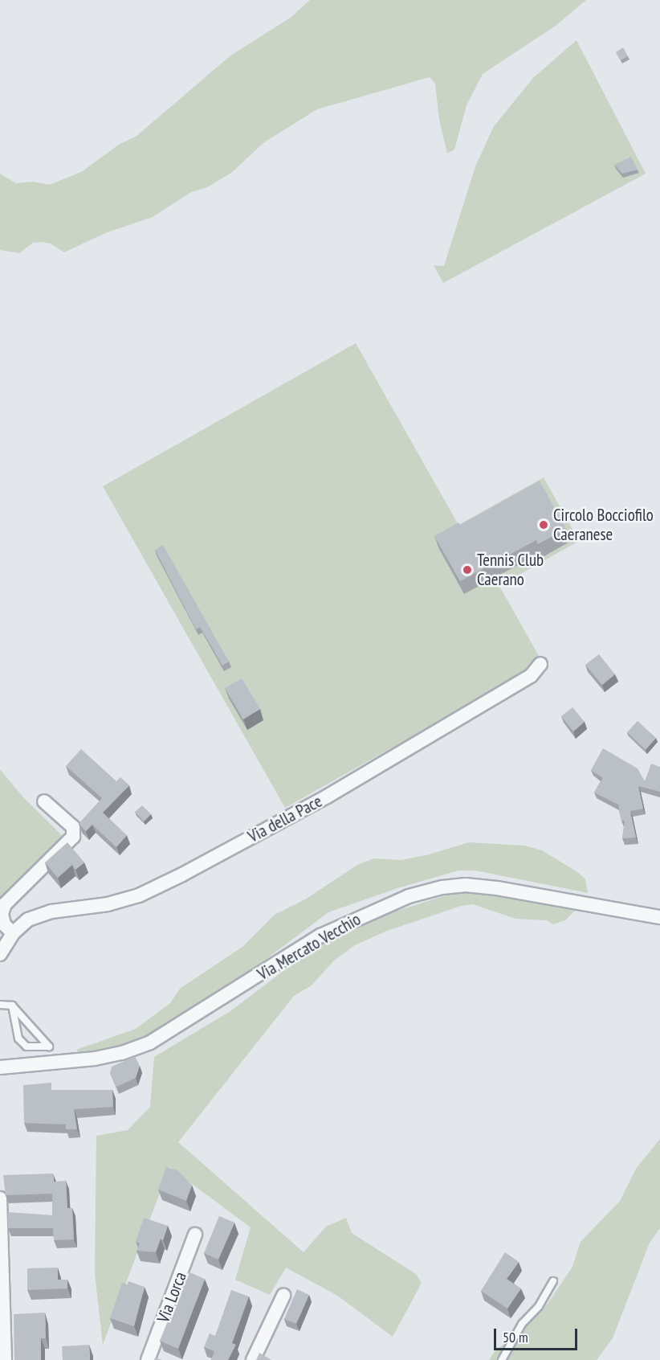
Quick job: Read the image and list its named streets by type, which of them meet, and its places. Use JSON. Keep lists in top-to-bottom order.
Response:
{
  "streets": {
    "street": ["Via della Pace", "Via Mercato Vecchio", "Via Lorca"]
  },
  "places": ["Circolo Bocciofilo Caeranese", "Tennis Club Caerano"],
  "scale_bar": "50 m"
}
